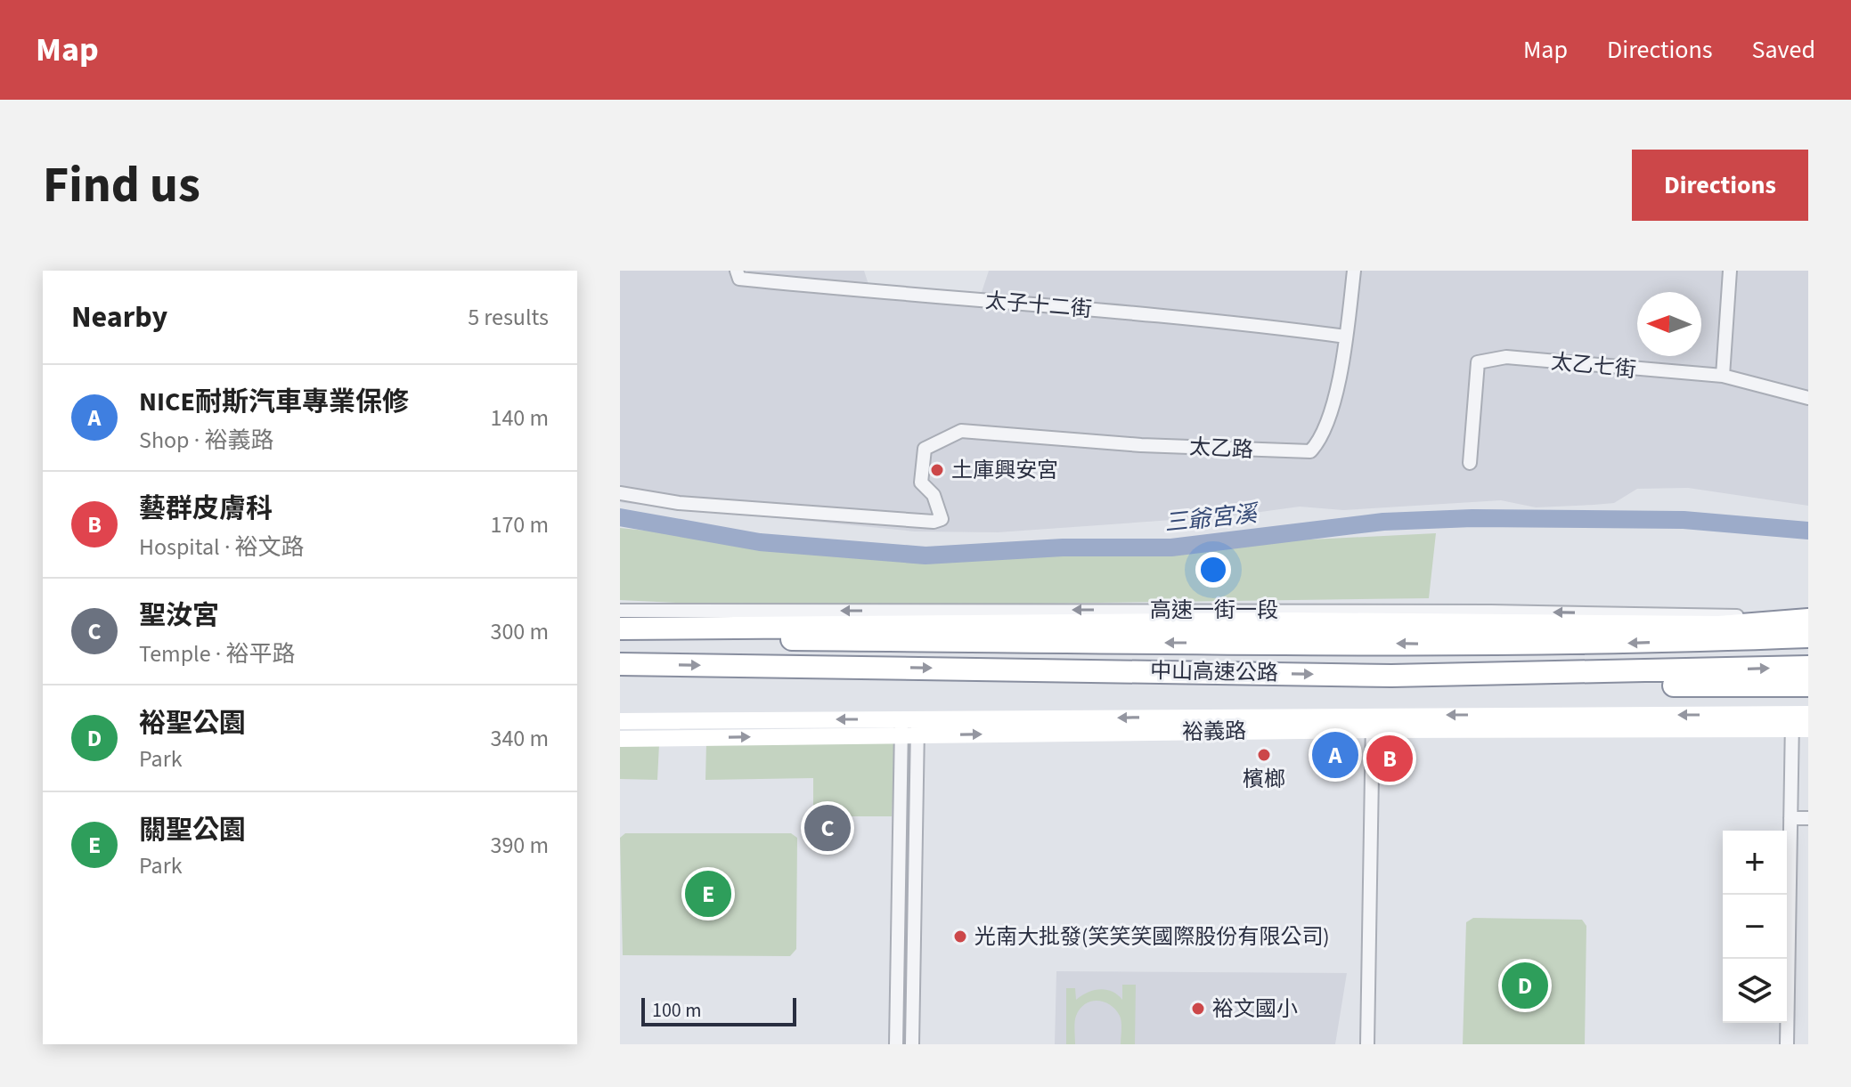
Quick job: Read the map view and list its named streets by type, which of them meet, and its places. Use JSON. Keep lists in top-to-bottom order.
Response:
{
  "streets": {
    "highway": ["中山高速公路"],
    "street": [
      "太子十二街",
      "太乙七街",
      "太乙路",
      "高速一街一段",
      "裕義路"
    ]
  },
  "crossings": [
    ["太子十二街", "太乙路"]
  ],
  "one_way": ["高速一街一段"],
  "water": ["三爺宮溪"],
  "places": [
    "土庫興安宮",
    "檳榔",
    "光南大批發(笑笑笑國際股份有限公司)",
    "裕文國小"
  ],
  "scale_bar": "100 m",
  "north": "left",
  "page": {
    "header": "Map",
    "nav": ["Map", "Directions", "Saved"],
    "buttons": "Directions",
    "title": "Find us",
    "heading": ["Nearby", "5 results"],
    "list": [
      {
        "mark": "A",
        "name": "NICE耐斯汽車專業保修",
        "note": "Shop · 裕義路",
        "value": "140 m"
      },
      {
        "mark": "B",
        "name": "藝群皮膚科",
        "note": "Hospital · 裕文路",
        "value": "170 m"
      },
      {
        "mark": "C",
        "name": "聖汝宮",
        "note": "Temple · 裕平路",
        "value": "300 m"
      },
      {
        "mark": "D",
        "name": "裕聖公園",
        "note": "Park",
        "value": "340 m"
      },
      {
        "mark": "E",
        "name": "關聖公園",
        "note": "Park",
        "value": "390 m"
      }
    ],
    "pins": [
      "A",
      "B",
      "C",
      "E",
      "D"
    ],
    "map_buttons": ["+", "−"],
    "scale": "100 m"
  }
}
